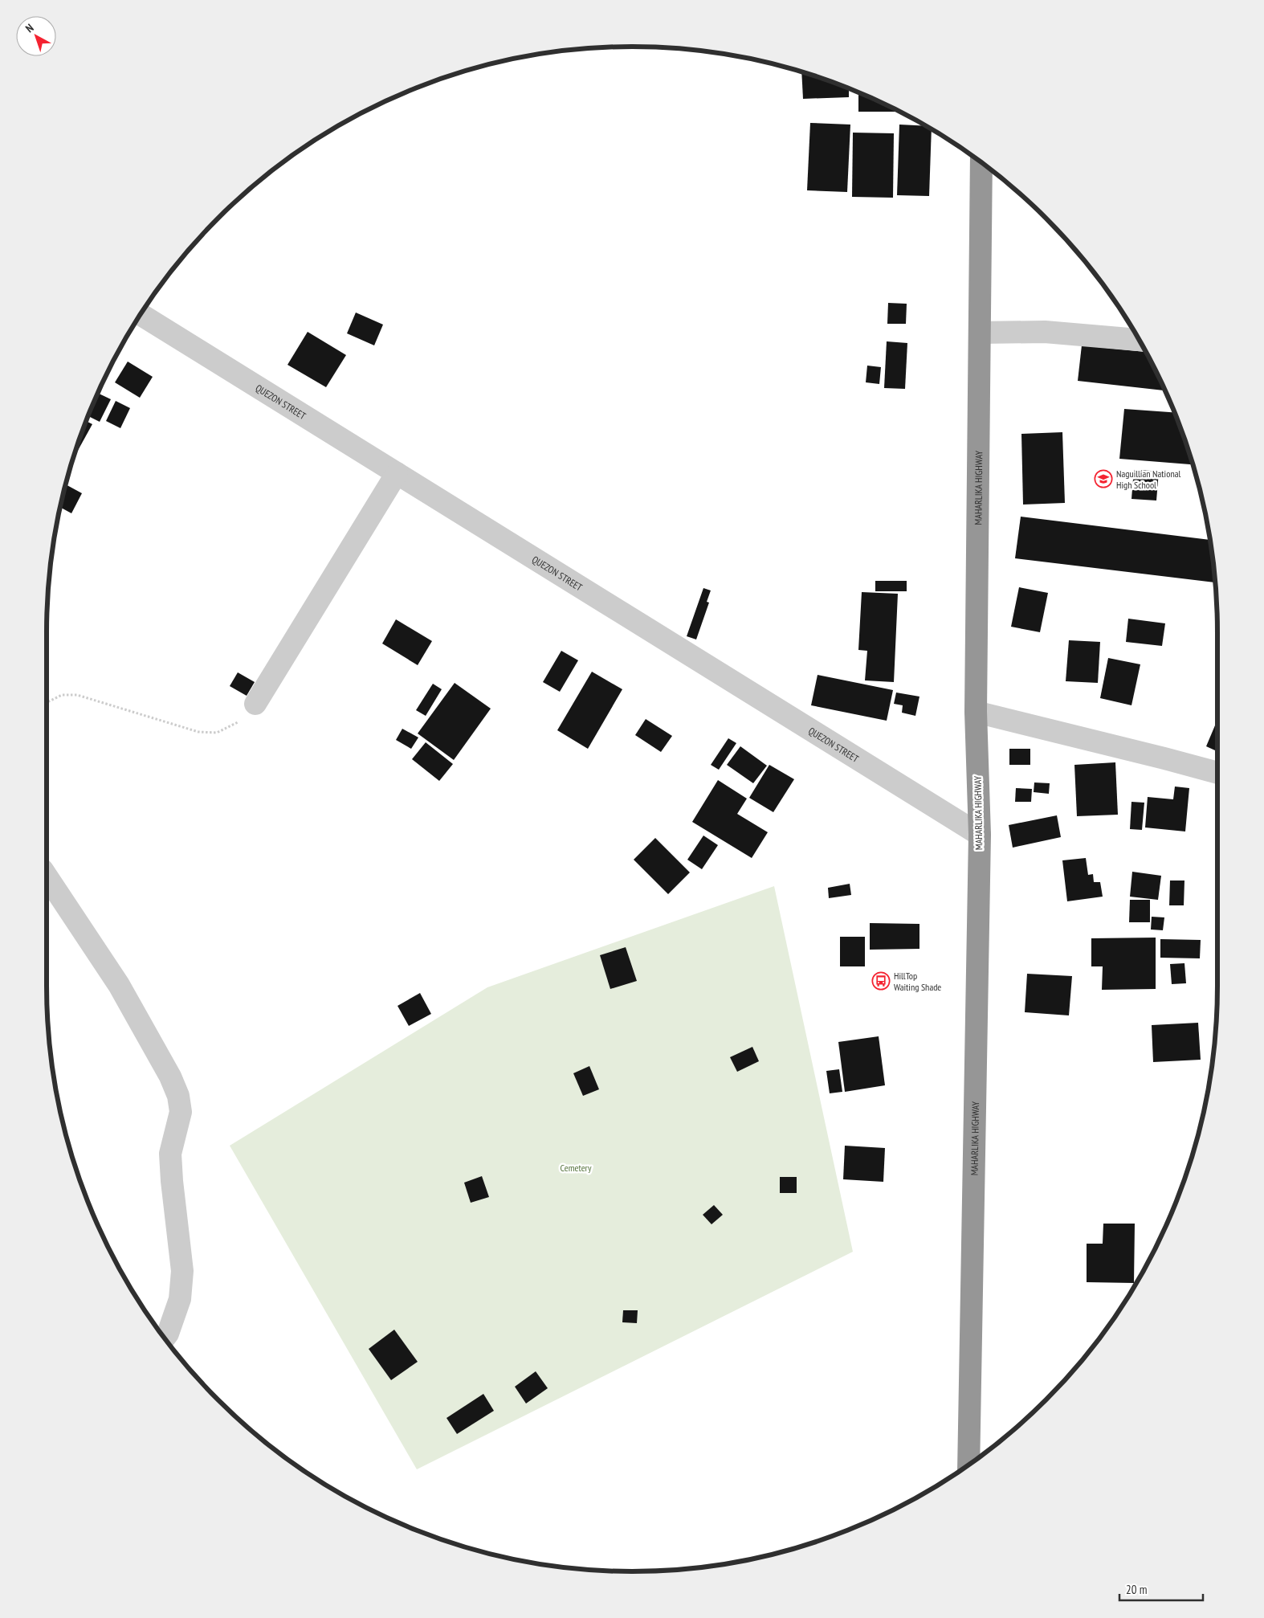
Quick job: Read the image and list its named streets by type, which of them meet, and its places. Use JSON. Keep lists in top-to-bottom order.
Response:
{
  "streets": {
    "highway": ["MAHARLIKA HIGHWAY"],
    "street": ["QUEZON STREET"]
  },
  "crossings": [
    ["QUEZON STREET", "MAHARLIKA HIGHWAY"]
  ],
  "parks": ["Cemetery"],
  "places": {
    "school or university": ["Naguillian National High School"],
    "bus stop": ["HillTop Waiting Shade"]
  },
  "scale_bar": "20 m",
  "north": "top left"
}
